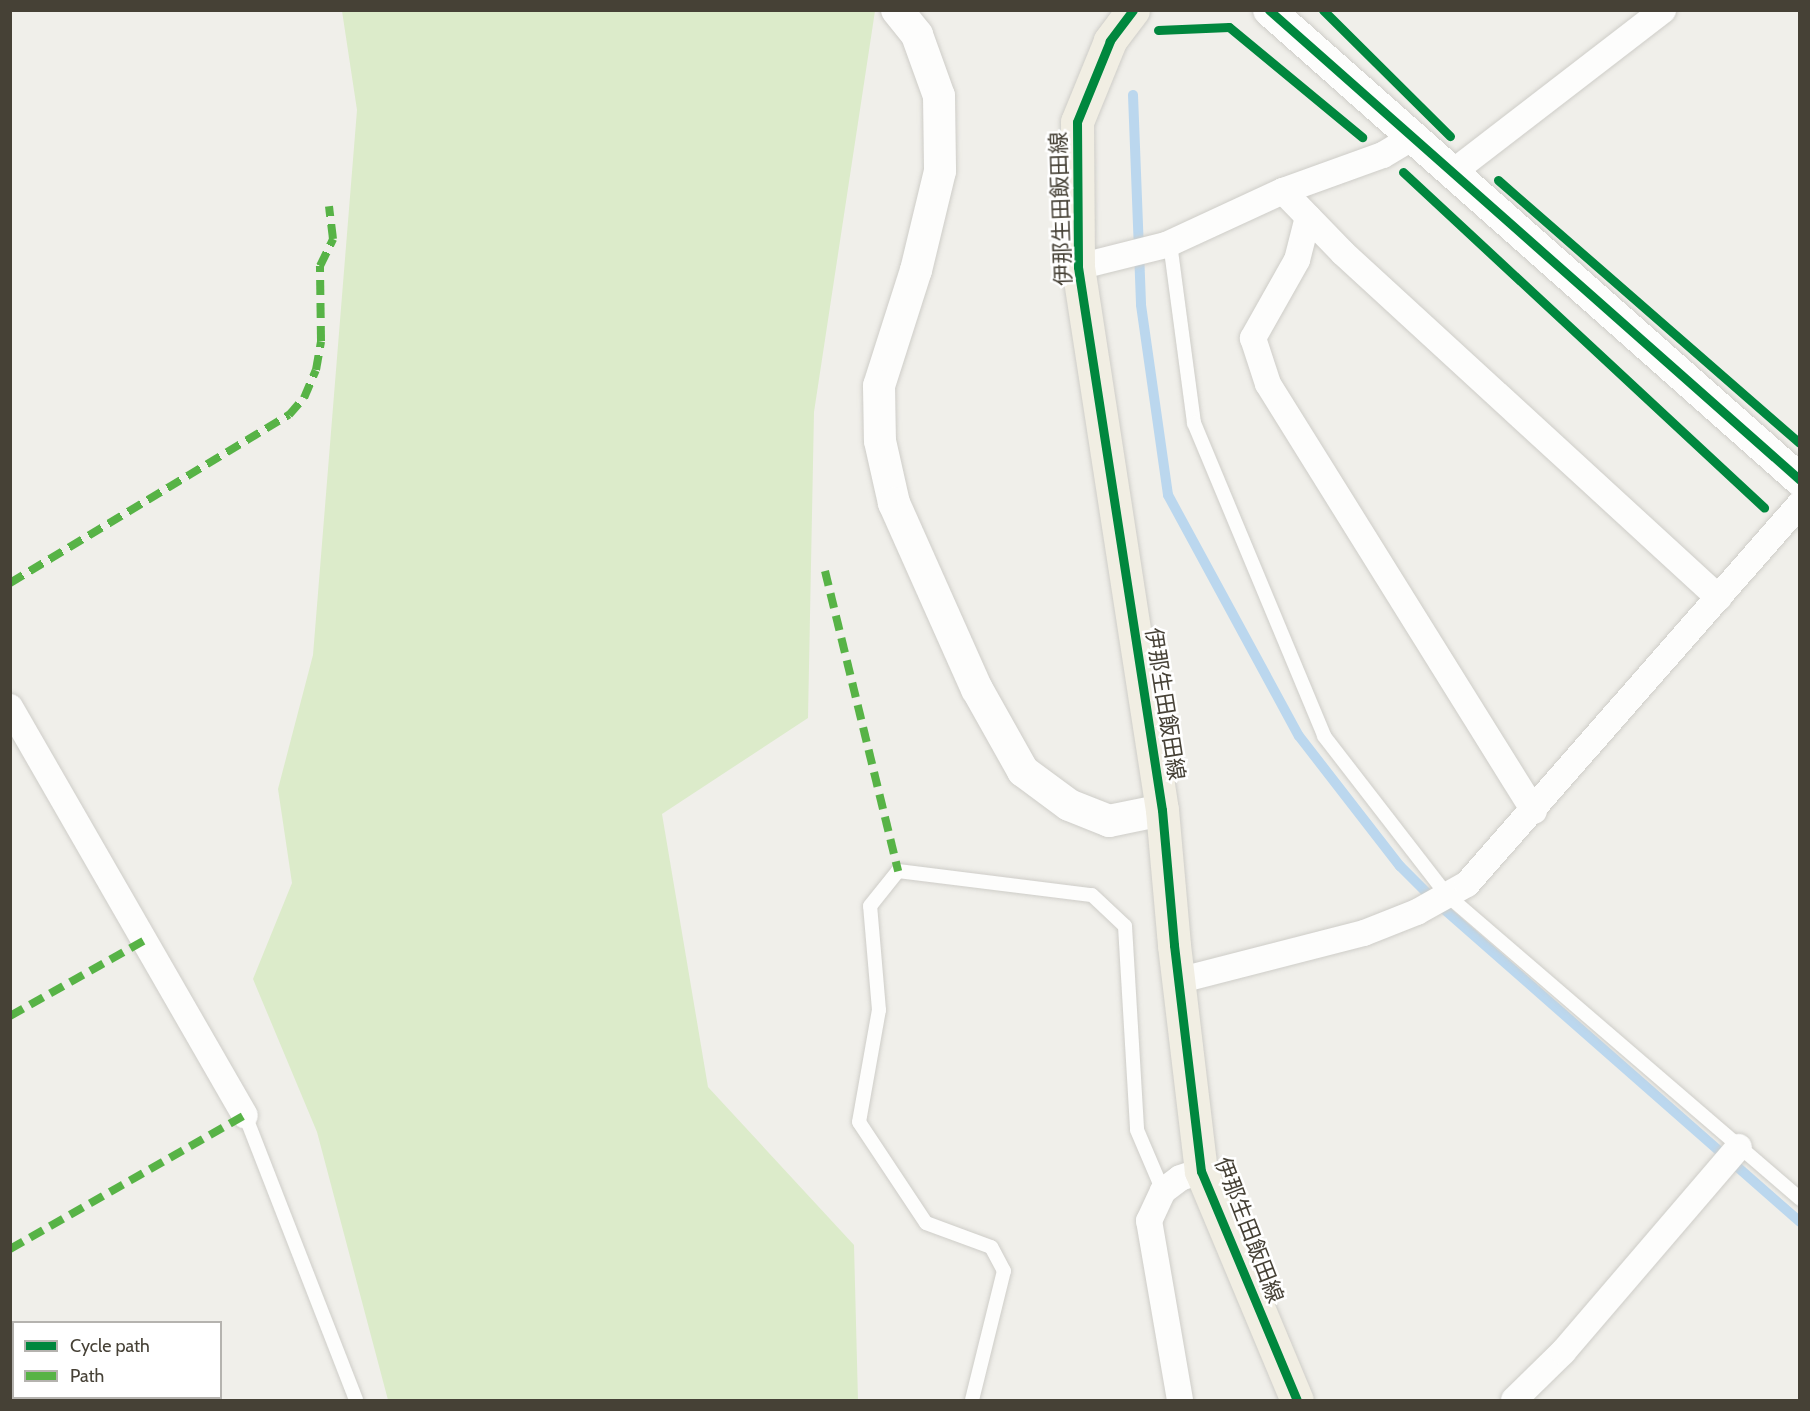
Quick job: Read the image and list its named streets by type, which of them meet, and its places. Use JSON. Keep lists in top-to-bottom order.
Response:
{
  "streets": {
    "main road": ["伊那生田飯田線"]
  },
  "legend": ["Cycle path", "Path"]
}
